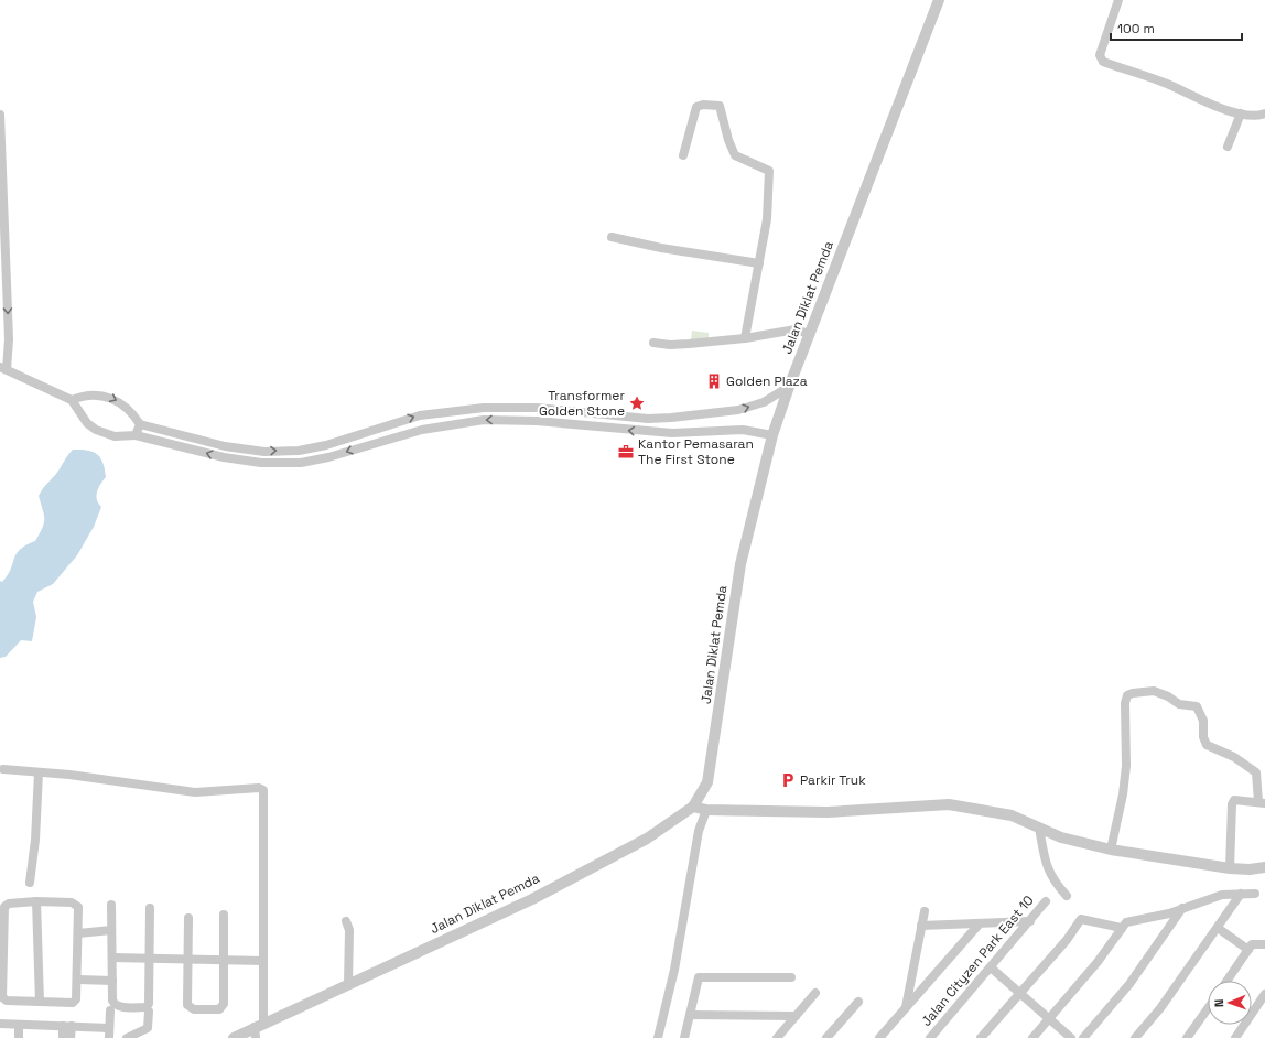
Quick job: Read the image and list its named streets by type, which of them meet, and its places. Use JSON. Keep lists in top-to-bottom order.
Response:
{
  "streets": {
    "street": ["Jalan Diklat Pemda", "Jalan Cityzen Park East 10"]
  },
  "places": {
    "building": ["Golden Plaza"],
    "place": ["Transformer Golden Stone"],
    "office": ["Kantor Pemasaran The First Stone"],
    "parking": ["Parkir Truk"]
  },
  "scale_bar": "100 m",
  "north": "left"
}
